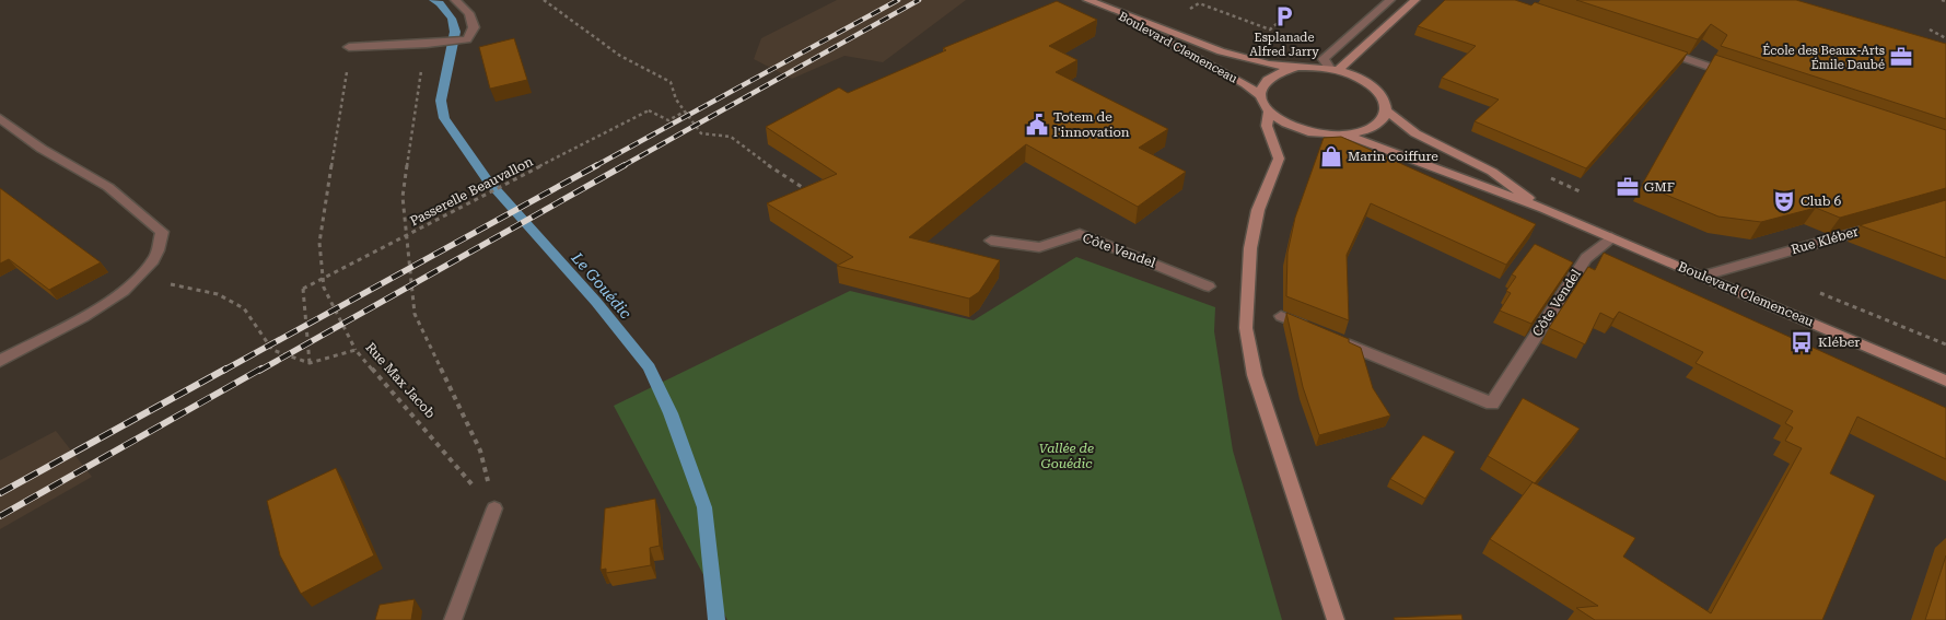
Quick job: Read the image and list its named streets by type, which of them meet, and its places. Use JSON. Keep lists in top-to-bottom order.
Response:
{
  "streets": {
    "main road": ["Boulevard Clemenceau"],
    "street": ["Rue Kléber", "Côte Vendel"],
    "path": ["Passerelle Beauvallon", "Rue Max Jacob"]
  },
  "crossings": [
    ["Boulevard Clemenceau", "Rue Kléber"],
    ["Boulevard Clemenceau", "Côte Vendel"],
    ["Passerelle Beauvallon", "Rue Max Jacob"]
  ],
  "water": ["Le Gouédic"],
  "parks": ["Vallée de Gouédic"],
  "places": {
    "parking": ["Esplanade Alfred Jarry"],
    "office": ["École des Beaux-Arts Émile Daubé", "GMF"],
    "public building": ["Totem de l'innovation"],
    "shop": ["Marin coiffure"],
    "theatre": ["Club 6"],
    "bus stop": ["Kléber"]
  }
}
